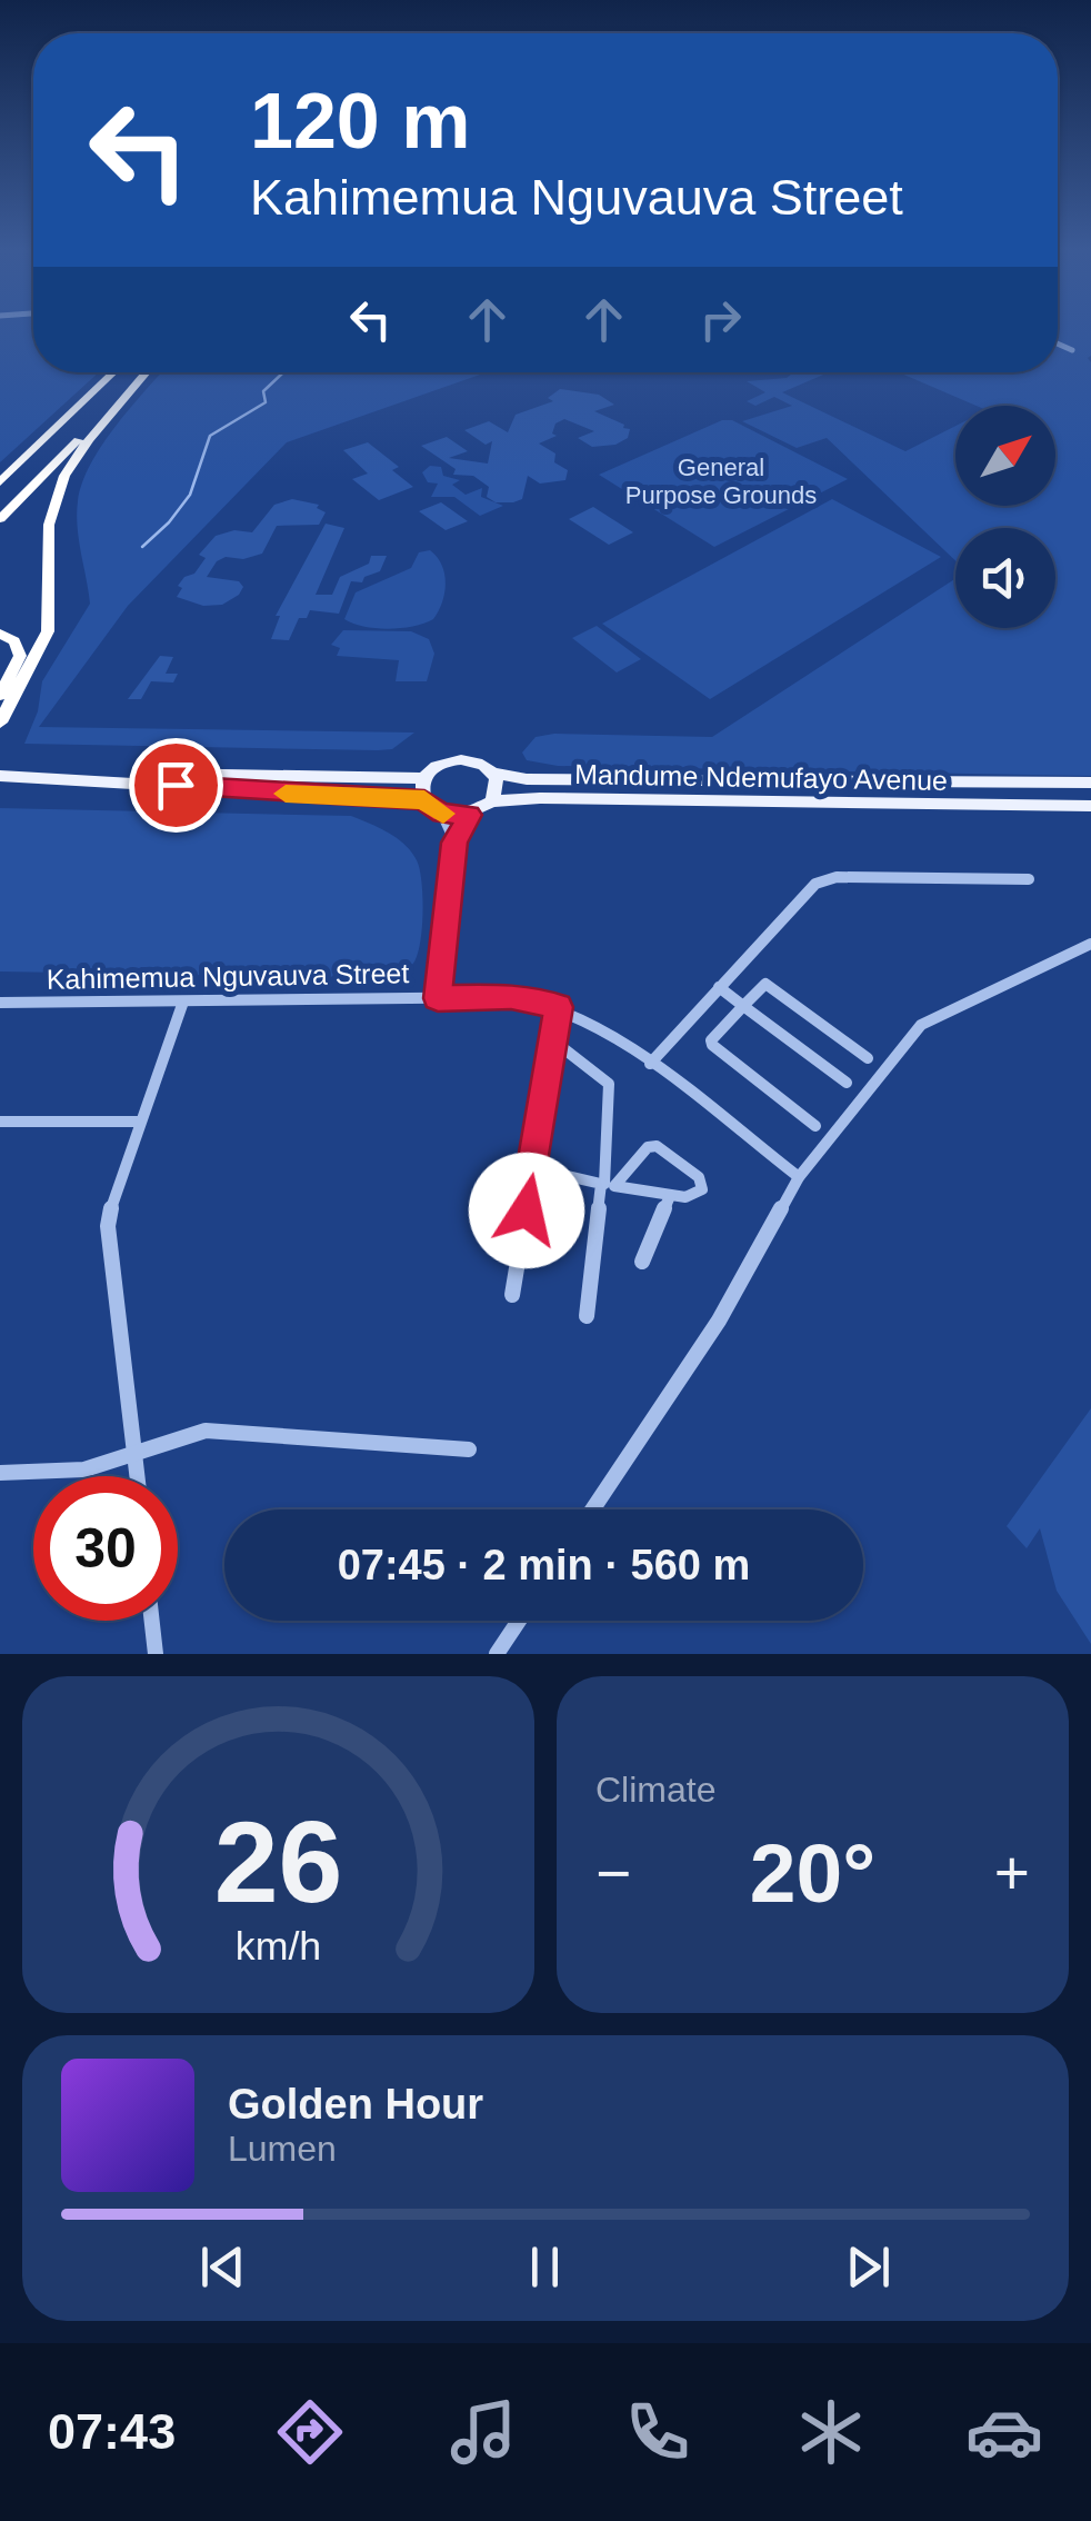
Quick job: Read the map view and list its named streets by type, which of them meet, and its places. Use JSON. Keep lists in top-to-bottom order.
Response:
{
  "streets": {
    "main road": ["Mandume Ndemufayo Avenue"],
    "street": ["Kahimemua Nguvauva Street"]
  },
  "parks": ["General Purpose Grounds"],
  "north": "top right",
  "page": {
    "turn": ["120 m", "Kahimemua Nguvauva Street"],
    "limit": "30",
    "trip": "07:45 · 2 min · 560 m",
    "tile": "Climate",
    "heat": ["−", "20°", "+"],
    "song": ["Golden Hour", "Lumen"],
    "tabs": "07:43",
    "gauge": ["26", "km/h"]
  }
}
